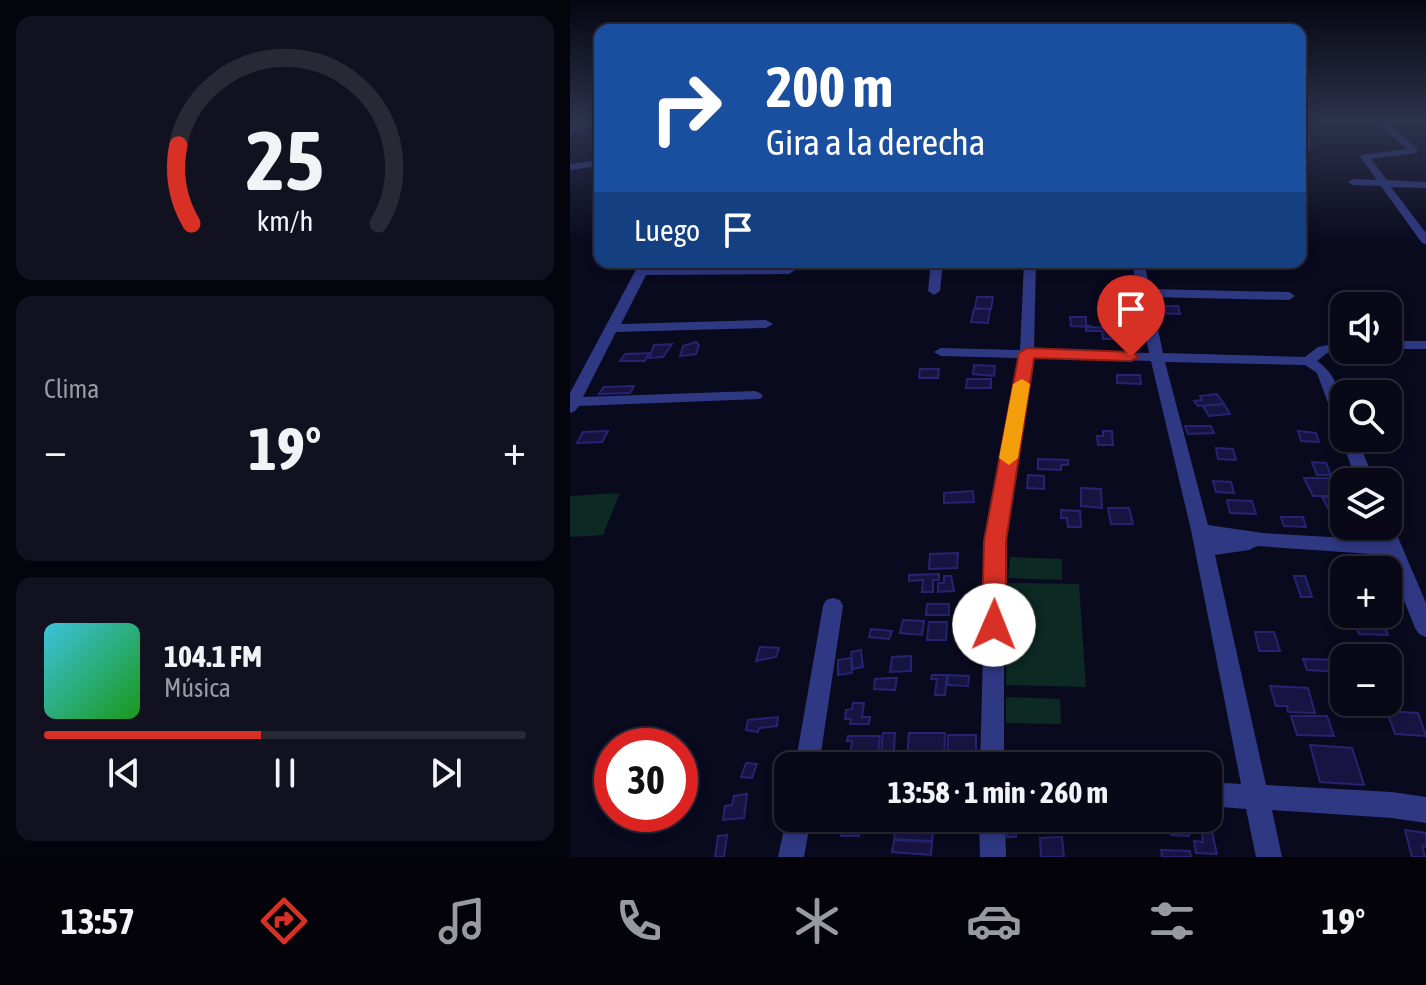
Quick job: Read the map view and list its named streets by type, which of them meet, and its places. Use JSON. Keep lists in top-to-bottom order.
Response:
{
  "page": {
    "turn": ["200 m", "Gira a la derecha"],
    "then": "Luego",
    "map_buttons": ["+", "−"],
    "tile": "Clima",
    "heat": ["−", "19°", "+"],
    "song": ["104.1 FM", "Música"],
    "limit": "30",
    "trip": "13:58 · 1 min · 260 m",
    "tabs": ["13:57", "19°"],
    "gauge": ["25", "km/h"]
  }
}
